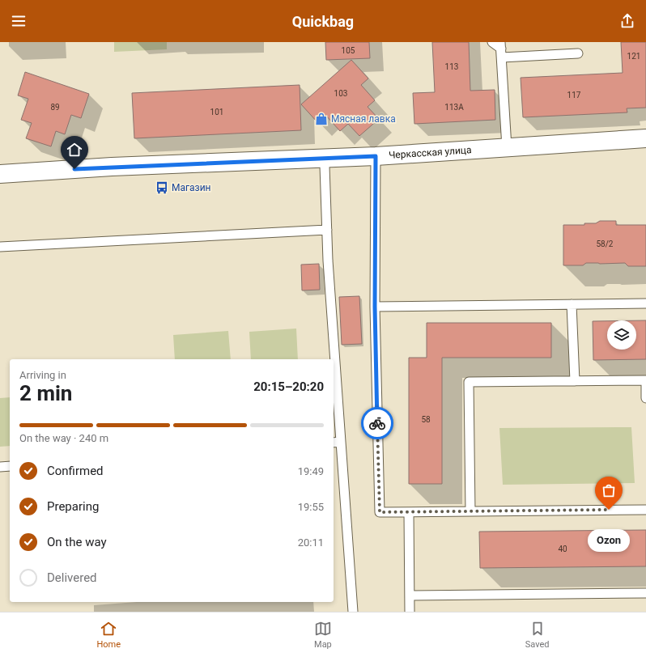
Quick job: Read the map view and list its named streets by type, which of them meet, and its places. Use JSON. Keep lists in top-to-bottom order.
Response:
{
  "streets": {
    "street": ["Черкасская улица"]
  },
  "places": {
    "shop": ["Мясная лавка"],
    "bus stop": ["Магазин"],
    "other": ["Ozon"]
  },
  "house_numbers": [
    "105",
    "121",
    "113",
    "103",
    "117",
    "89",
    "113А",
    "101",
    "58/2",
    "58",
    "40"
  ],
  "page": {
    "header": "Quickbag",
    "heading": ["2 min", "Arriving in", "20:15–20:20"],
    "bar": "On the way · 240 m",
    "list": [
      ["Confirmed", "19:49"],
      ["Preparing", "19:55"],
      ["On the way", "20:11"],
      "Delivered"
    ],
    "bubble": "Ozon",
    "tabs": ["Home", "Map", "Saved"]
  }
}
